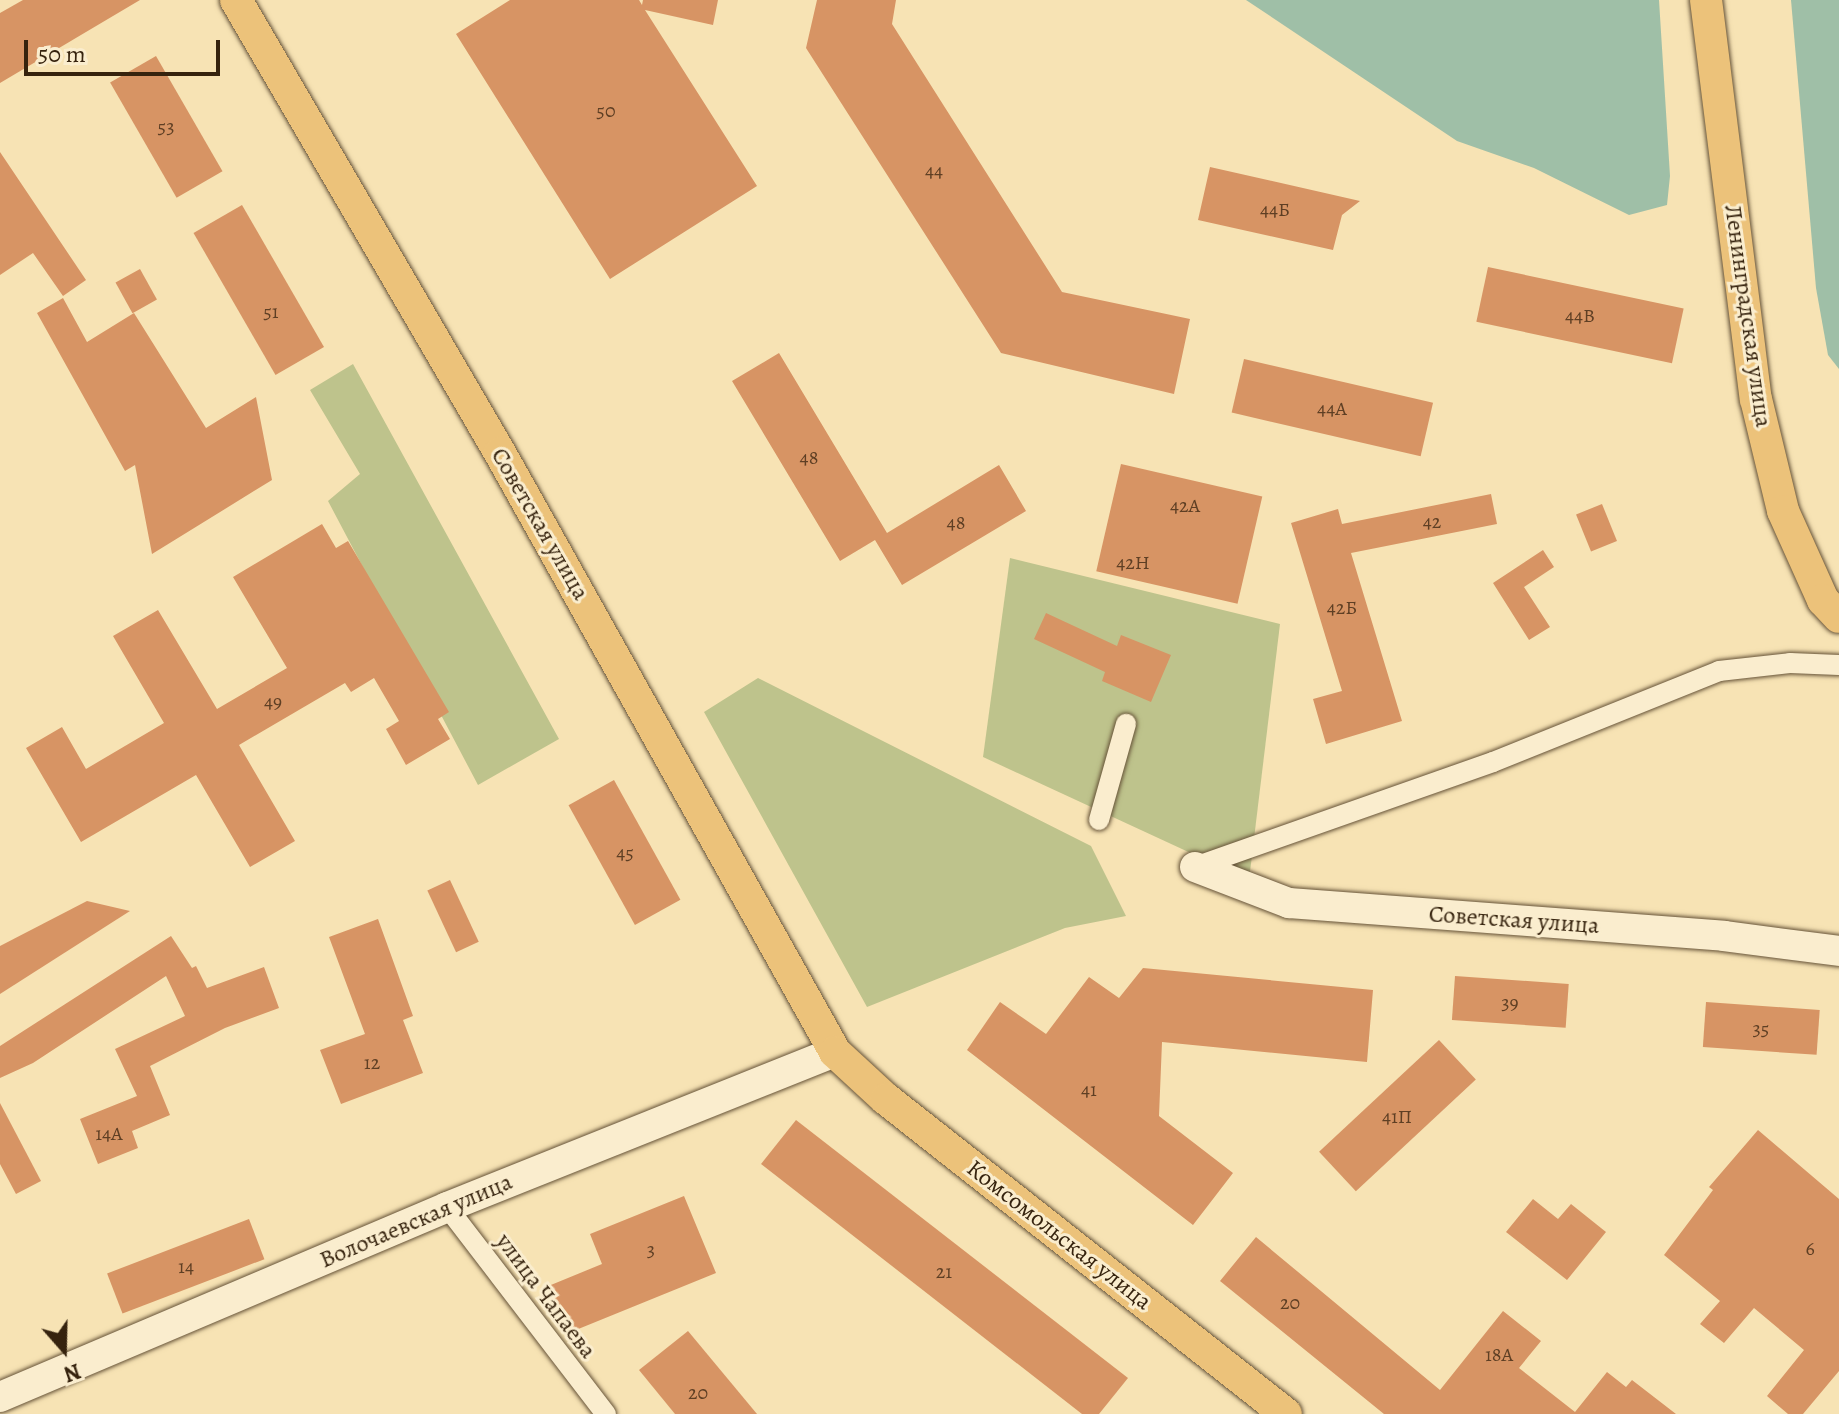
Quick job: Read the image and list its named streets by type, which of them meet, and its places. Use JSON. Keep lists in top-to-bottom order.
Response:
{
  "streets": {
    "main road": [
      "Ленинградская улица",
      "Советская улица",
      "Волочаевская улица",
      "Комсомольская улица"
    ],
    "street": ["улица Чапаева"]
  },
  "crossings": [
    ["Советская улица", "Волочаевская улица"],
    ["Советская улица", "Комсомольская улица"],
    ["Волочаевская улица", "Комсомольская улица"],
    ["Волочаевская улица", "улица Чапаева"]
  ],
  "house_numbers": [
    "50",
    "53",
    "44",
    "44Б",
    "51",
    "44В",
    "44А",
    "48",
    "42А",
    "42",
    "48",
    "42Н",
    "42Б",
    "49",
    "45",
    "39",
    "35",
    "12",
    "41",
    "41П",
    "14А",
    "6",
    "3",
    "14",
    "21",
    "20",
    "18А",
    "20"
  ],
  "scale_bar": "50 m",
  "north": "bottom"
}
